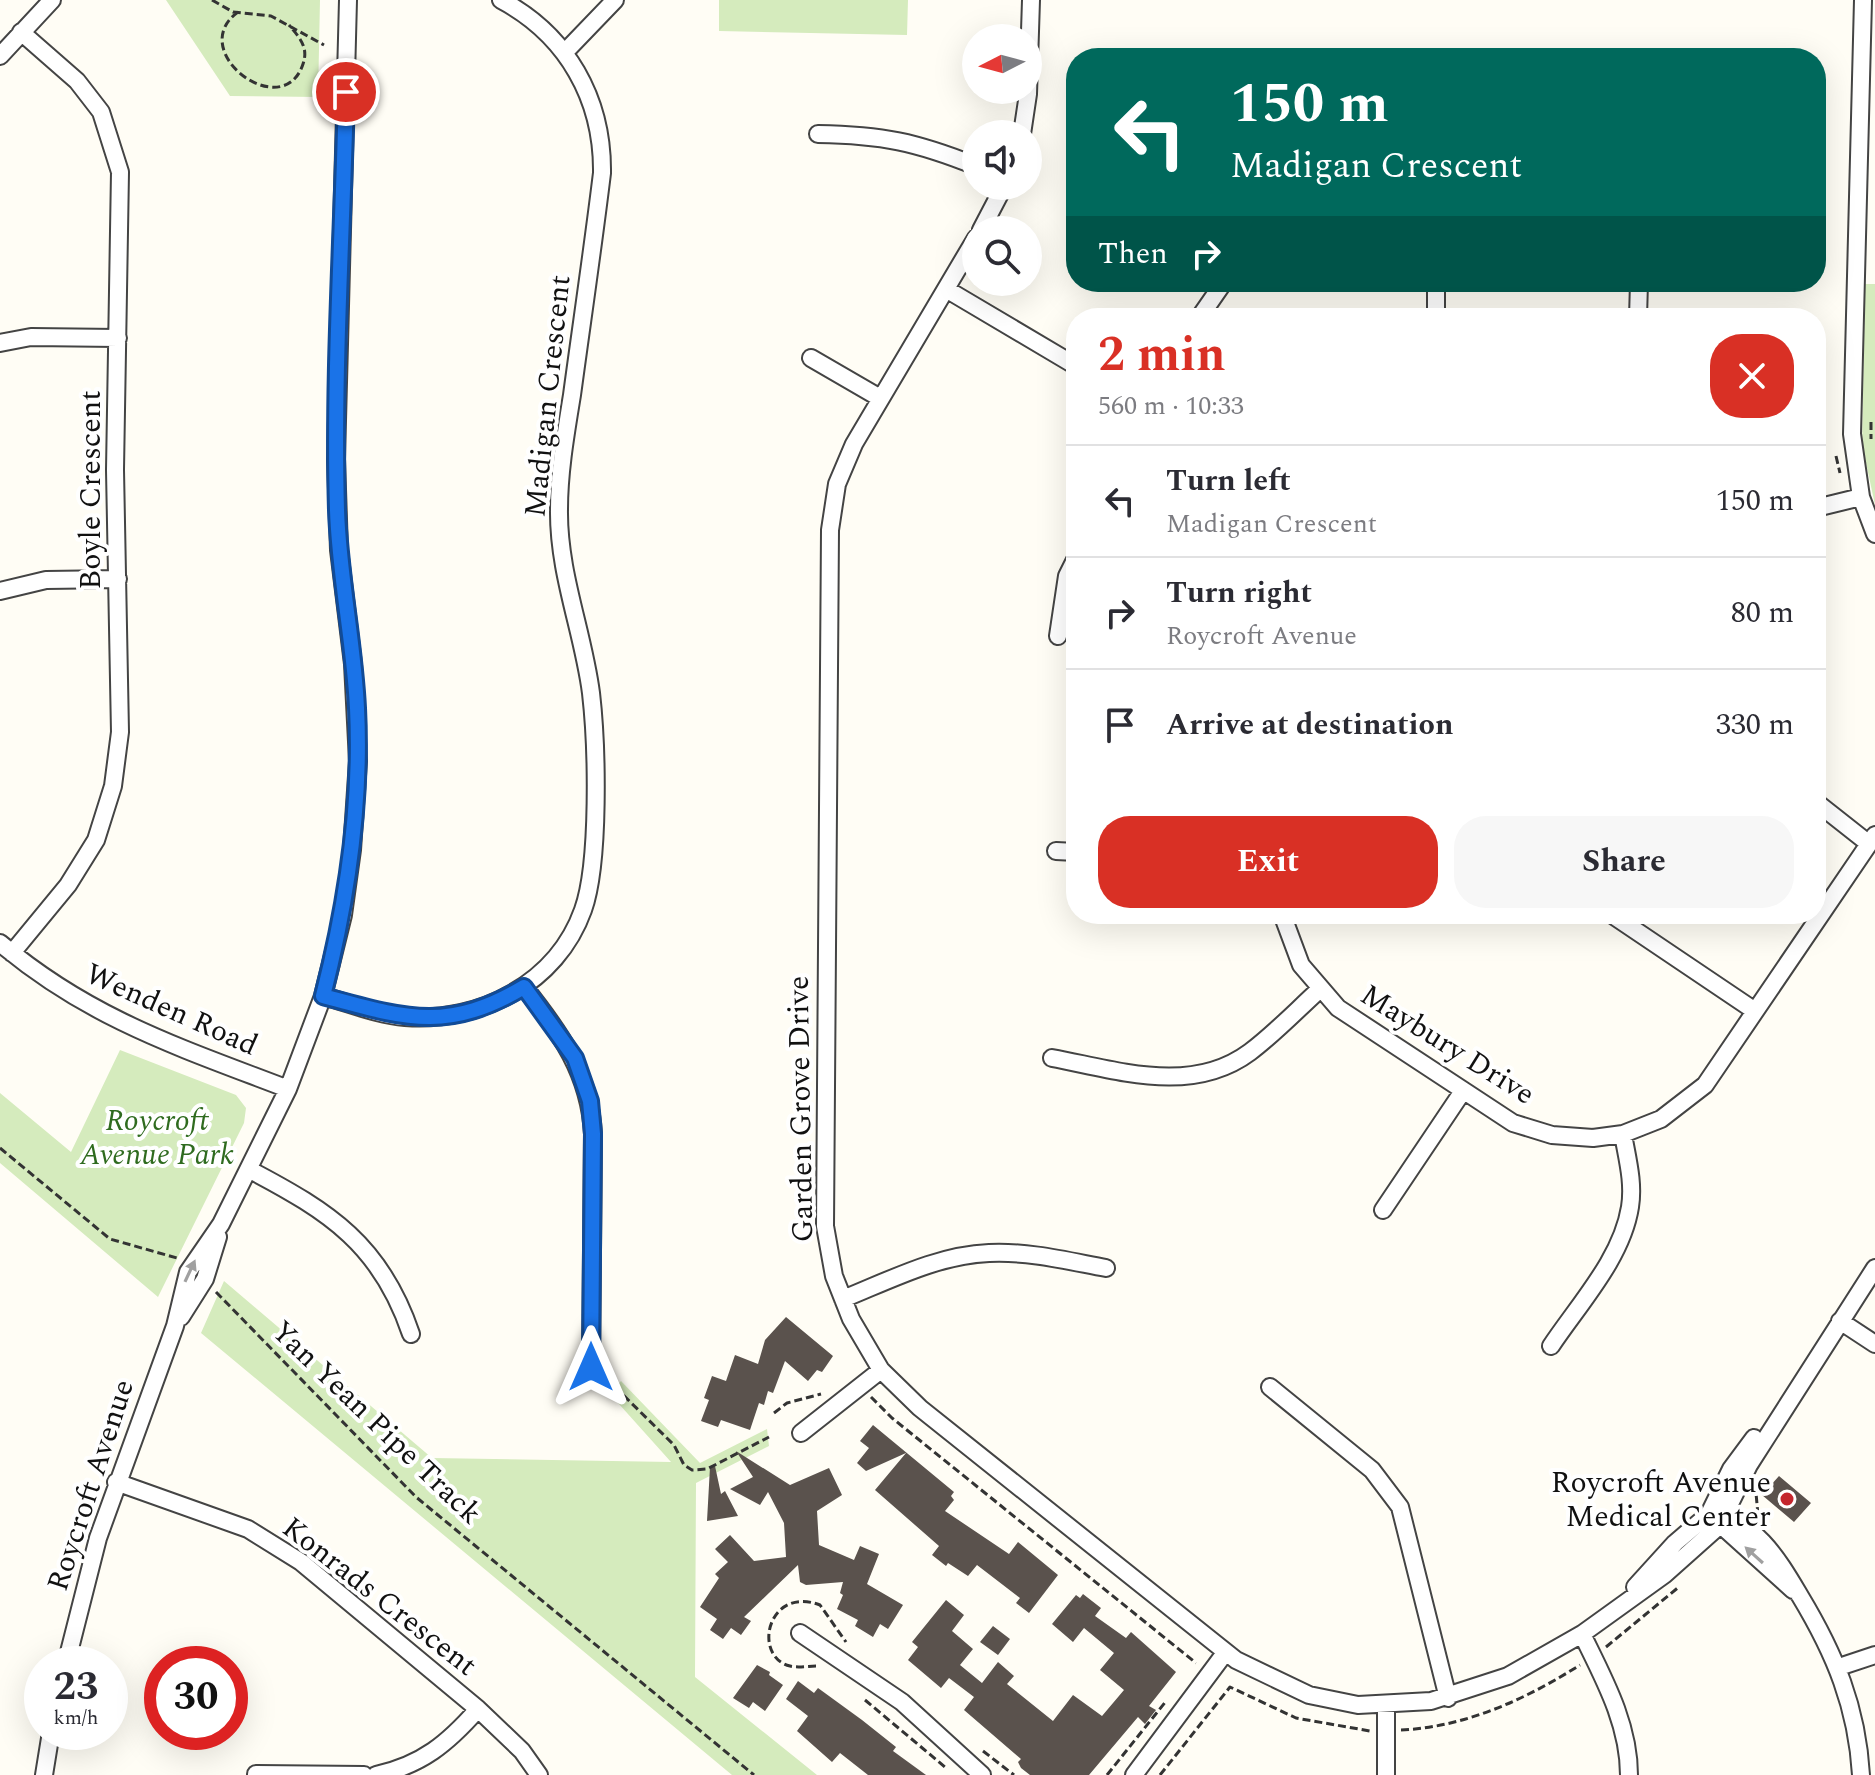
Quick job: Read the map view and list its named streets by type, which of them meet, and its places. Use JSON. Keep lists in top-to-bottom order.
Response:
{
  "streets": {
    "street": [
      "Madigan Crescent",
      "Boyle Crescent",
      "Wenden Road",
      "Maybury Drive",
      "Garden Grove Drive",
      "Roycroft Avenue",
      "Konrads Crescent"
    ],
    "path": ["Yan Yean Pipe Track"]
  },
  "crossings": [
    ["Madigan Crescent", "Roycroft Avenue"],
    ["Boyle Crescent", "Wenden Road"],
    ["Wenden Road", "Roycroft Avenue"],
    ["Yan Yean Pipe Track", "Roycroft Avenue"],
    ["Roycroft Avenue", "Konrads Crescent"]
  ],
  "parks": ["Roycroft Avenue Park"],
  "places": ["Roycroft Avenue Medical Center"],
  "north": "left",
  "page": {
    "turn": ["150 m", "Madigan Crescent"],
    "then": "Then",
    "heading": ["2 min", "560 m · 10:33"],
    "list": [
      {
        "name": "Turn left",
        "note": "Madigan Crescent",
        "value": "150 m"
      },
      {
        "name": "Turn right",
        "note": "Roycroft Avenue",
        "value": "80 m"
      },
      {
        "name": "Arrive at destination",
        "value": "330 m"
      }
    ],
    "buttons": ["Exit", "Share"],
    "speed": "23 km/h",
    "limit": "30"
  }
}
